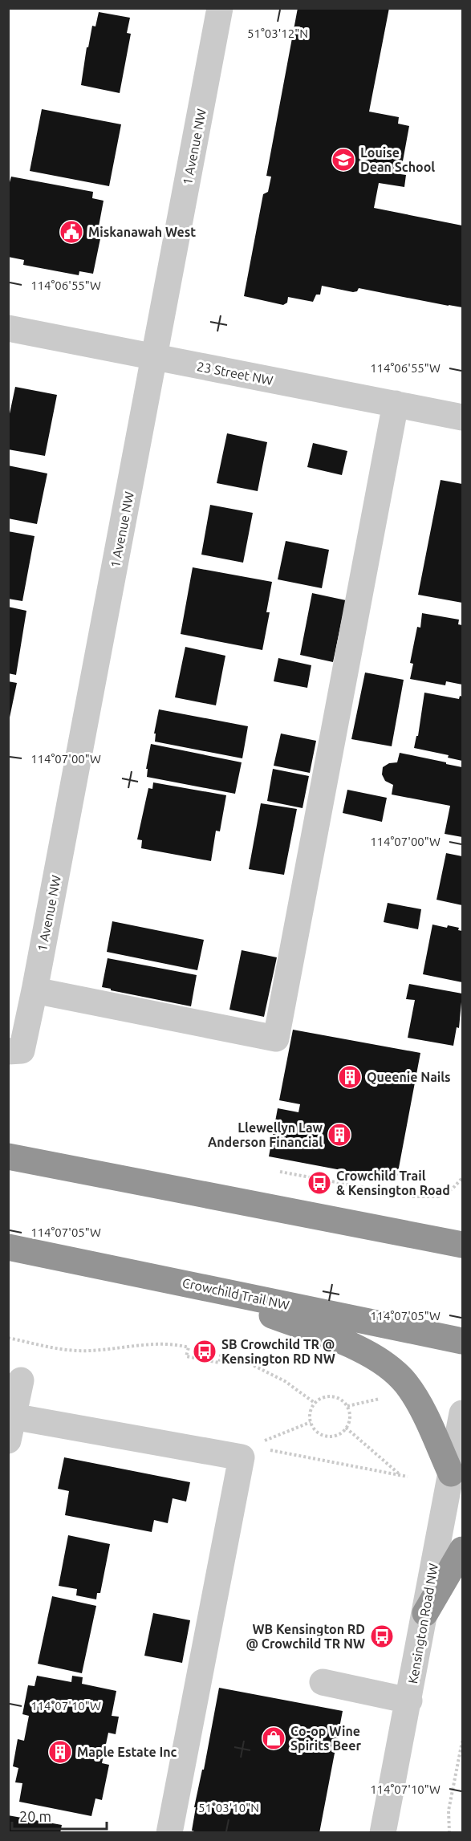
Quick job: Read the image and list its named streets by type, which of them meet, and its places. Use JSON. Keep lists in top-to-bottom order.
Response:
{
  "streets": {
    "highway": ["Crowchild Trail NW"],
    "street": ["1 Avenue NW", "23 Street NW", "Kensington Road NW"]
  },
  "crossings": [
    ["1 Avenue NW", "23 Street NW"]
  ],
  "places": {
    "school or university": ["Louise Dean School"],
    "public building": ["Miskanawah West"],
    "building": ["Queenie Nails", "Llewellyn Law Anderson Financial", "Maple Estate Inc"],
    "bus stop": ["Crowchild Trail & Kensington Road", "SB Crowchild TR @ Kensington RD NW", "WB Kensington RD @ Crowchild TR NW"],
    "shop": ["Co-op Wine Spirits Beer"]
  },
  "scale_bar": "20 m",
  "coordinates": [
    "51°03'12\"N",
    "114°06'55\"W",
    "114°07'00\"W",
    "114°07'05\"W",
    "114°07'10\"W",
    "51°03'10\"N"
  ]
}
